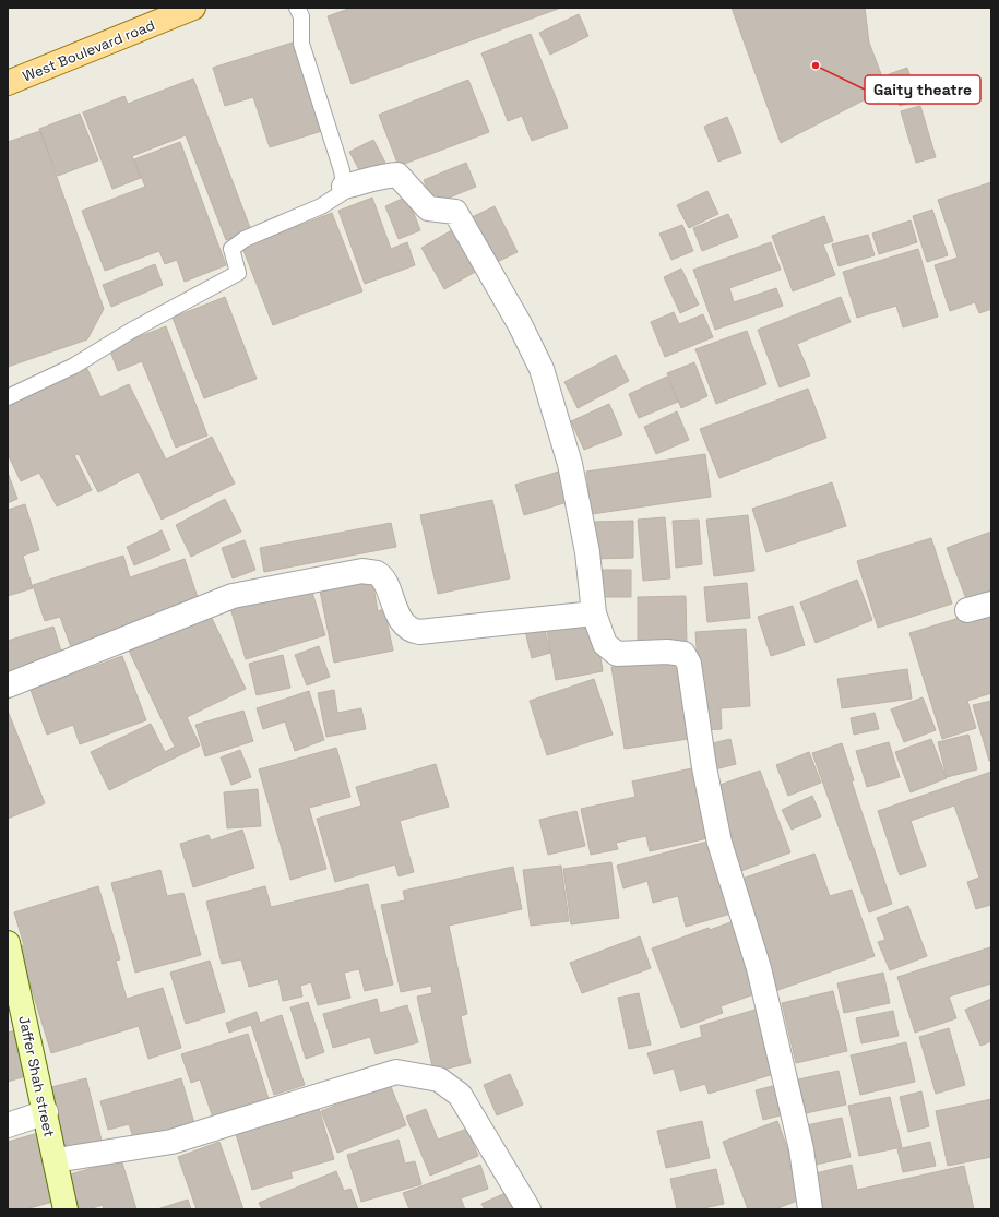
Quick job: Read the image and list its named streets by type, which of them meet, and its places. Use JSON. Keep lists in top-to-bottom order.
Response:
{
  "streets": {
    "main road": ["West Boulevard road"],
    "street": ["Jaffer Shah street"]
  },
  "places": ["Gaity theatre"]
}
